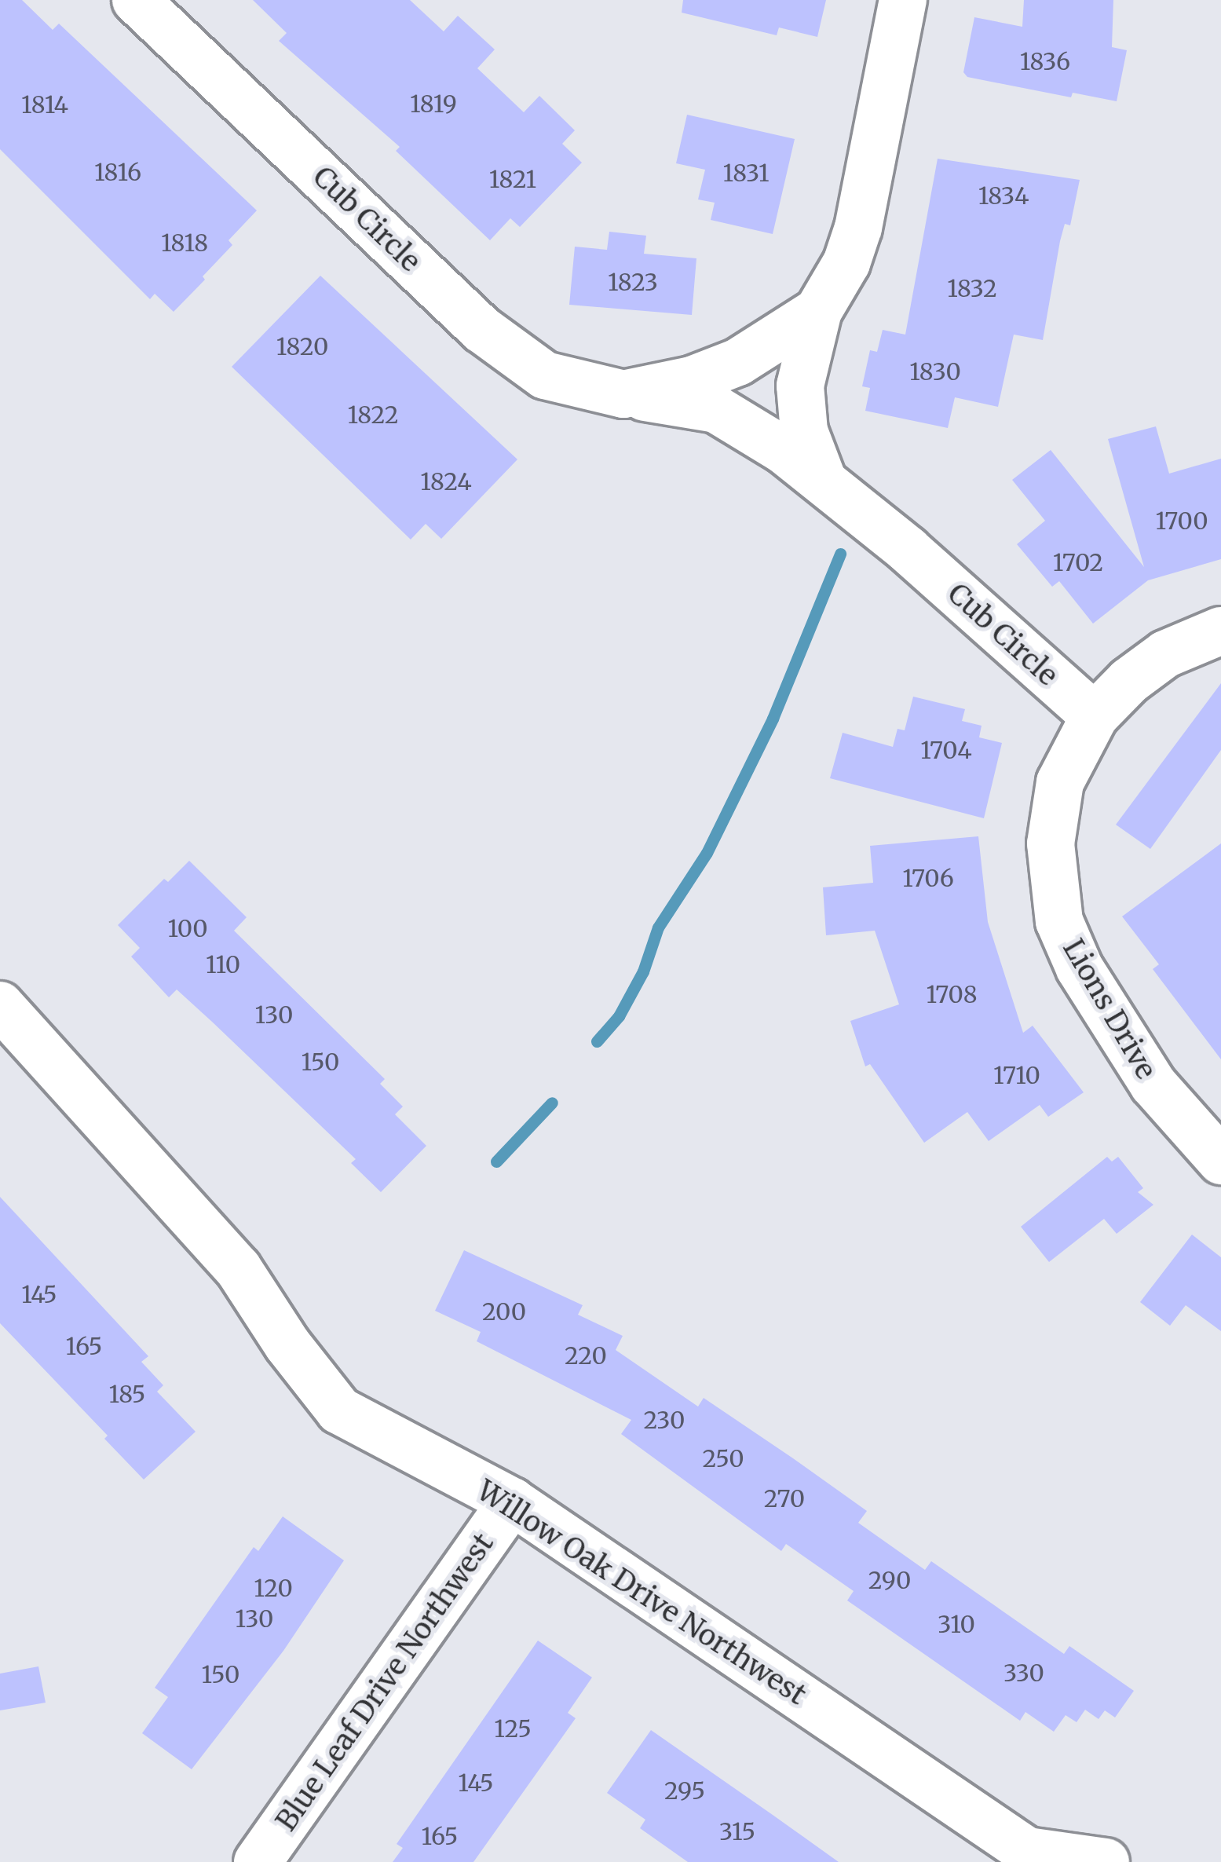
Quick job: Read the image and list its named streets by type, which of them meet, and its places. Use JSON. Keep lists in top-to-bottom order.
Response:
{
  "streets": {
    "street": [
      "Cub Circle",
      "Lions Drive",
      "Willow Oak Drive Northwest",
      "Blue Leaf Drive Northwest"
    ]
  },
  "crossings": [
    ["Cub Circle", "Lions Drive"],
    ["Willow Oak Drive Northwest", "Blue Leaf Drive Northwest"]
  ],
  "house_numbers": [
    "1836",
    "1819",
    "1814",
    "1816",
    "1831",
    "1821",
    "1834",
    "1818",
    "1823",
    "1832",
    "1820",
    "1830",
    "1822",
    "1824",
    "1700",
    "1702",
    "1704",
    "1706",
    "100",
    "110",
    "1708",
    "130",
    "150",
    "1710",
    "145",
    "200",
    "165",
    "220",
    "185",
    "230",
    "250",
    "270",
    "290",
    "120",
    "130",
    "310",
    "330",
    "150",
    "125",
    "145",
    "295",
    "315",
    "165"
  ]
}
